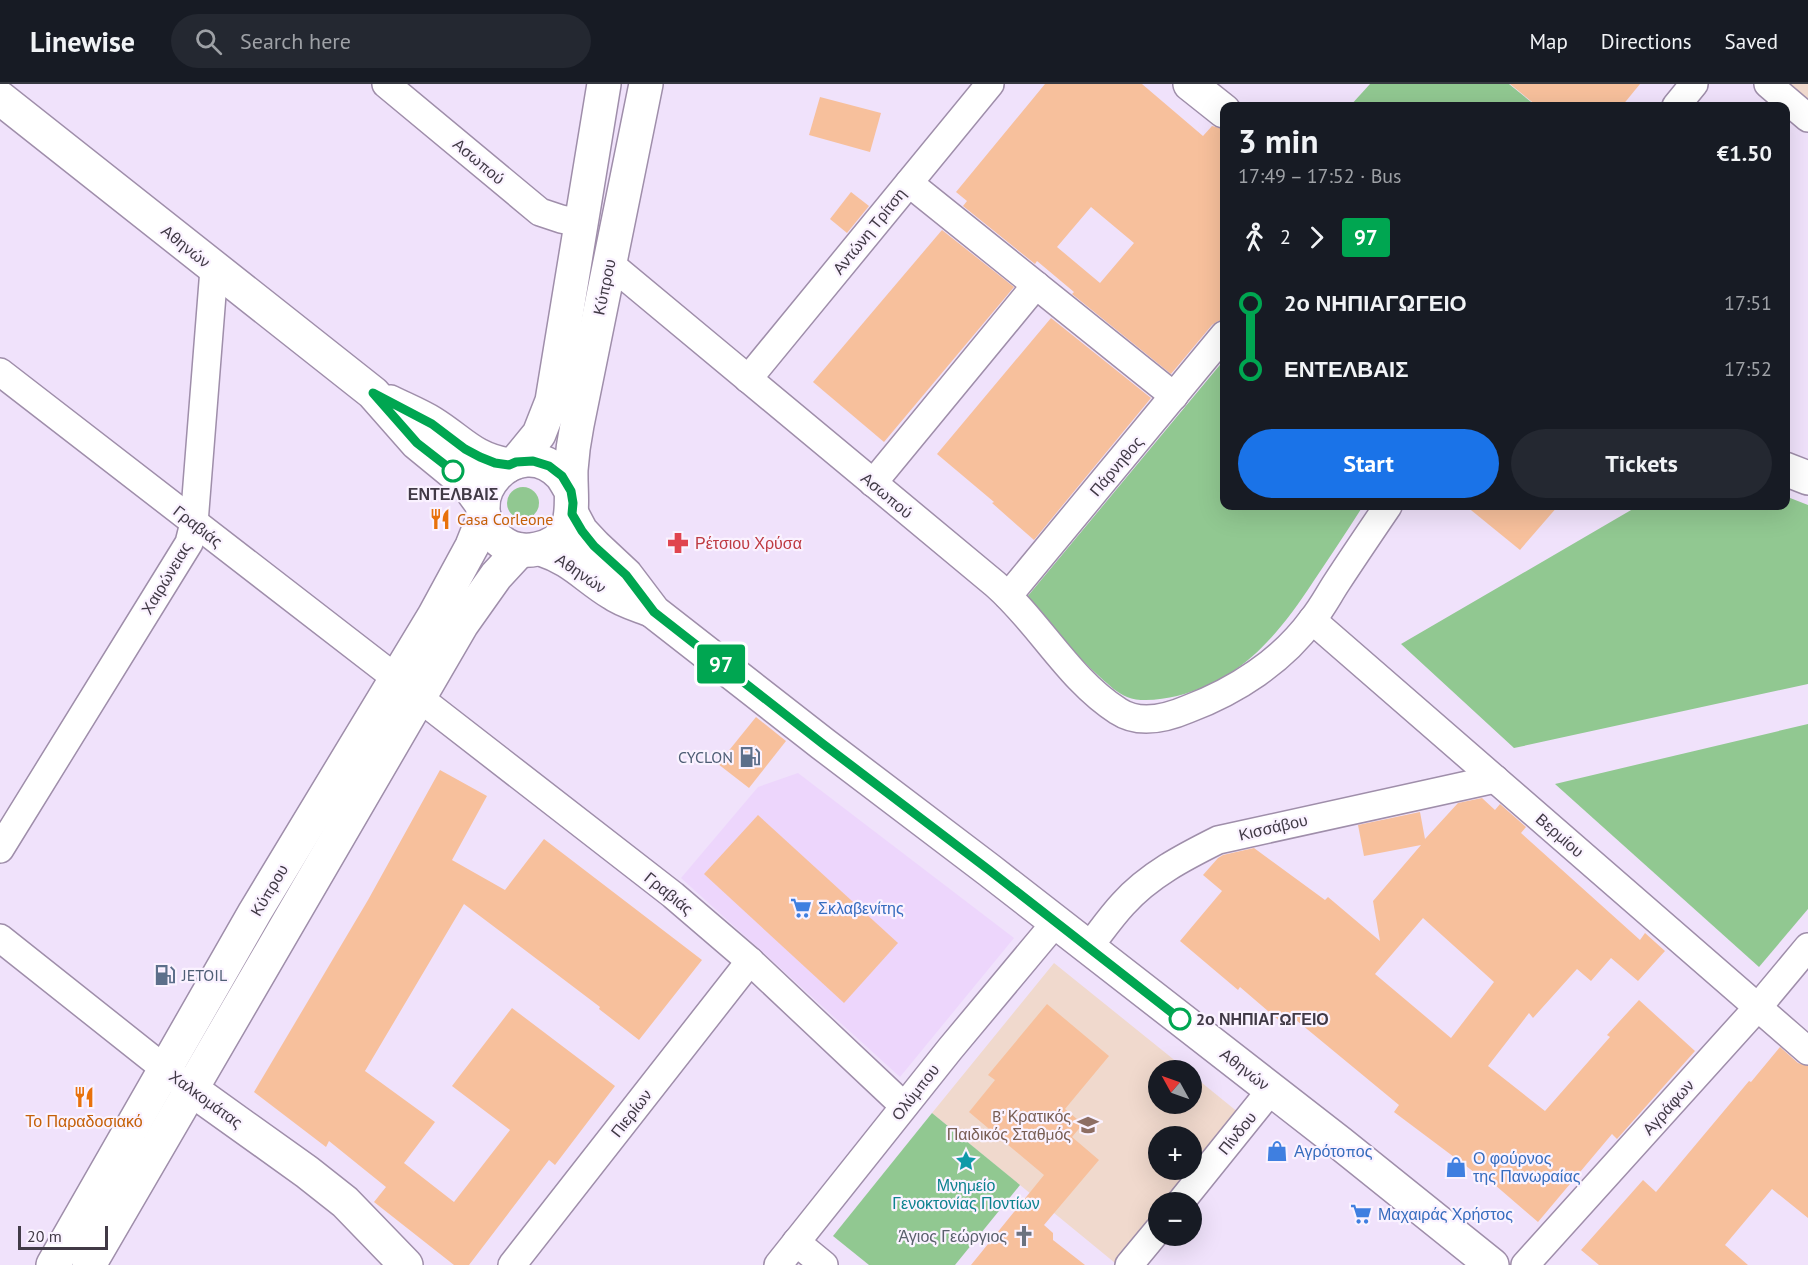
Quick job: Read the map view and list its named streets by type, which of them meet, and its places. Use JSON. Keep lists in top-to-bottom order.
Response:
{
  "streets": {
    "main road": ["Αθηνών", "Κύπρου", "Χαλκομάτας"],
    "street": [
      "Ασωπού",
      "Αντώνη Τρίτση",
      "Πάρνηθος",
      "Γραβιάς",
      "Χαιρώνειας",
      "Κισσάβου",
      "Βερμίου",
      "Ολύμπου",
      "Αγράφων",
      "Πιερίων",
      "Πίνδου"
    ]
  },
  "crossings": [
    ["Ασωπού", "Αντώνη Τρίτση"],
    ["Ασωπού", "Κύπρου"],
    ["Ασωπού", "Πάρνηθος"],
    ["Ασωπού", "Βερμίου"],
    ["Αθηνών", "Κύπρου"],
    ["Αθηνών", "Χαιρώνειας"],
    ["Αθηνών", "Κισσάβου"],
    ["Αθηνών", "Ολύμπου"],
    ["Αθηνών", "Πίνδου"],
    ["Κύπρου", "Γραβιάς"],
    ["Κύπρου", "Χαλκομάτας"],
    ["Γραβιάς", "Χαιρώνειας"],
    ["Γραβιάς", "Ολύμπου"],
    ["Γραβιάς", "Πιερίων"],
    ["Κισσάβου", "Βερμίου"],
    ["Βερμίου", "Αγράφων"]
  ],
  "places": {
    "other": ["ΕΝΤΕΛΒΑΙΣ", "2ο ΝΗΠΙΑΓΩΓΕΙΟ"],
    "restaurant": ["Casa Corleone", "Το Παραδοσιακό"],
    "pharmacy": ["Ρέτσιου Χρύσα"],
    "fuel station": ["CYCLON", "JETOIL"],
    "supermarket": ["Σκλαβενίτης", "Μαχαιράς Χρήστος"],
    "school or university": ["B' Κρατικός Παιδικός Σταθμός"],
    "shop": ["Αγρότοπος", "Ο φούρνος της Πανωραίας"],
    "place": ["Μνημείο Γενοκτονίας Ποντίων"],
    "church": ["Άγιος Γεώργιος"]
  },
  "lines": ["bus line 97"],
  "scale_bar": "20 m",
  "north": "top left",
  "page": {
    "header": "Linewise",
    "search": "Search here",
    "nav": ["Map", "Directions", "Saved"],
    "on_map": "97",
    "heading": ["3 min", "17:49 – 17:52 · Bus", "€1.50"],
    "legs": ["2", "97"],
    "list": [
      {
        "name": "2ο ΝΗΠΙΑΓΩΓΕΙΟ",
        "value": "17:51"
      },
      {
        "name": "ΕΝΤΕΛΒΑΙΣ",
        "value": "17:52"
      }
    ],
    "buttons": ["Start", "Tickets"],
    "map_buttons": ["+", "−"],
    "scale": "20 m"
  }
}
